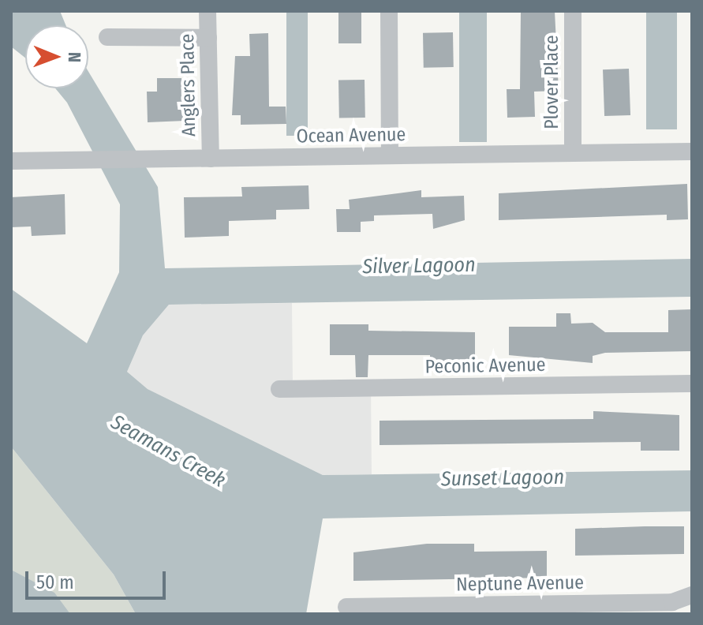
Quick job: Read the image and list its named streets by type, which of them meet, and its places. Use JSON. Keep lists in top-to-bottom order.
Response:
{
  "streets": {
    "street": [
      "Plover Place",
      "Anglers Place",
      "Ocean Avenue",
      "Peconic Avenue",
      "Neptune Avenue"
    ]
  },
  "crossings": [
    ["Plover Place", "Ocean Avenue"],
    ["Anglers Place", "Ocean Avenue"]
  ],
  "water": ["Silver Lagoon", "Seamans Creek", "Sunset Lagoon"],
  "scale_bar": "50 m",
  "north": "right"
}
